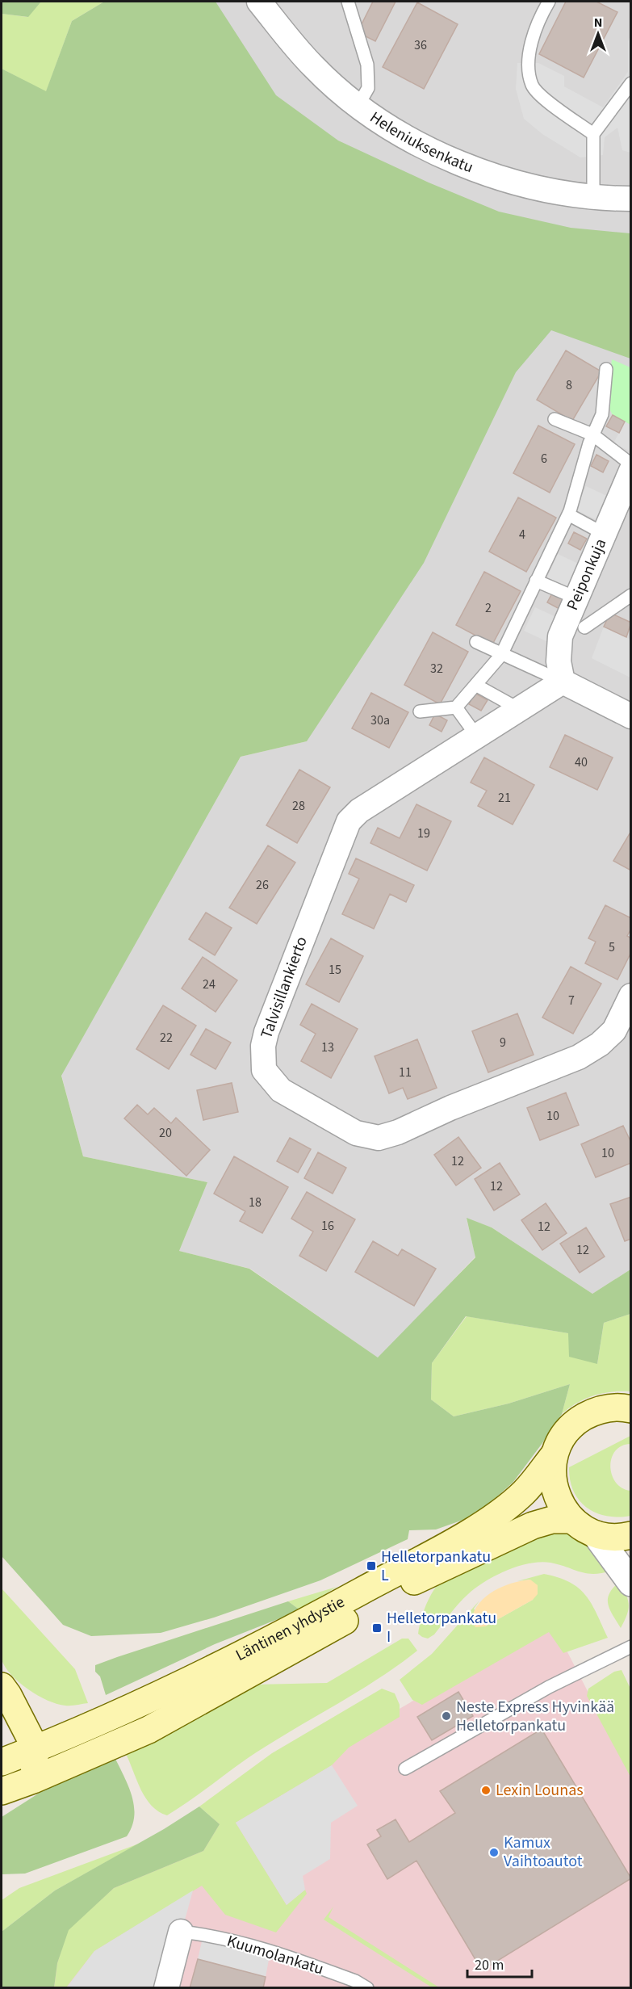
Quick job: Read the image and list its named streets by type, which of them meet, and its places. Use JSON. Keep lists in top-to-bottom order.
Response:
{
  "streets": {
    "main road": ["Läntinen yhdystie"],
    "street": ["Heleniuksenkatu", "Peiponkuja", "Talvisillankierto"],
    "lane": ["Kuumolankatu"]
  },
  "crossings": [
    ["Peiponkuja", "Talvisillankierto"]
  ],
  "places": {
    "transit": ["Helletorpankatu L", "Helletorpankatu I"],
    "other": ["Neste Express Hyvinkää Helletorpankatu", "Lexin Lounas", "Kamux Vaihtoautot"]
  },
  "house_numbers": [
    "36",
    "8",
    "6",
    "4",
    "2",
    "32",
    "30a",
    "40",
    "21",
    "28",
    "19",
    "26",
    "5",
    "15",
    "24",
    "7",
    "22",
    "9",
    "13",
    "11",
    "10",
    "20",
    "10",
    "12",
    "12",
    "18",
    "16",
    "12",
    "12"
  ],
  "scale_bar": "20 m",
  "north": "top"
}
